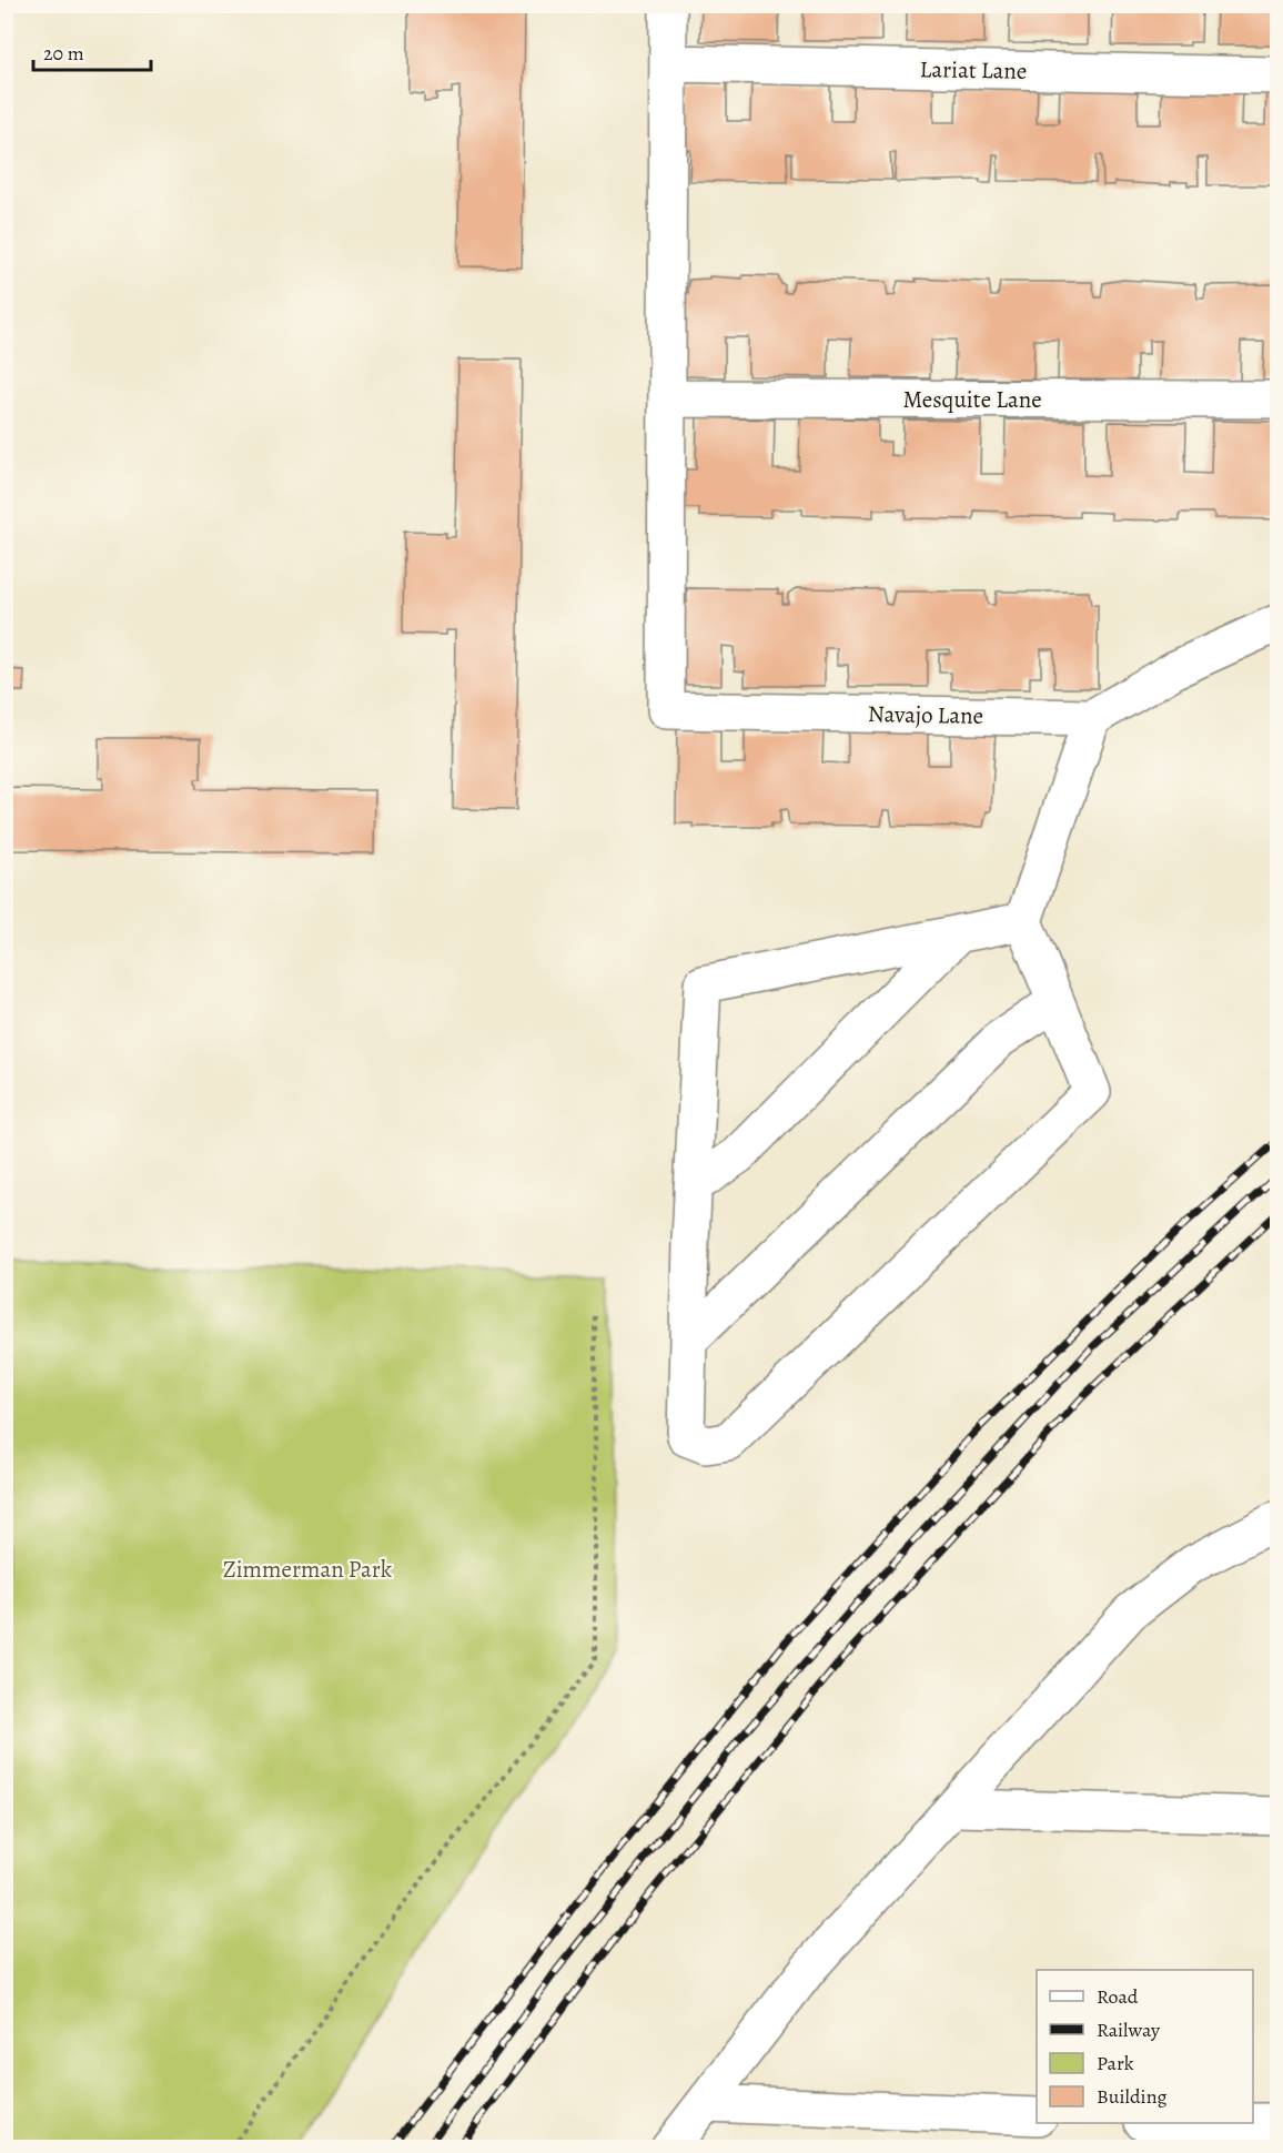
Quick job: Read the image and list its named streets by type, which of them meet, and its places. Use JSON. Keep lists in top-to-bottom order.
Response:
{
  "streets": {
    "street": ["Lariat Lane", "Mesquite Lane", "Navajo Lane"]
  },
  "crossings": [
    ["Mesquite Lane", "Navajo Lane"]
  ],
  "parks": ["Zimmerman Park"],
  "legend": [
    "Road",
    "Railway",
    "Park",
    "Building"
  ],
  "scale_bar": "20 m"
}
